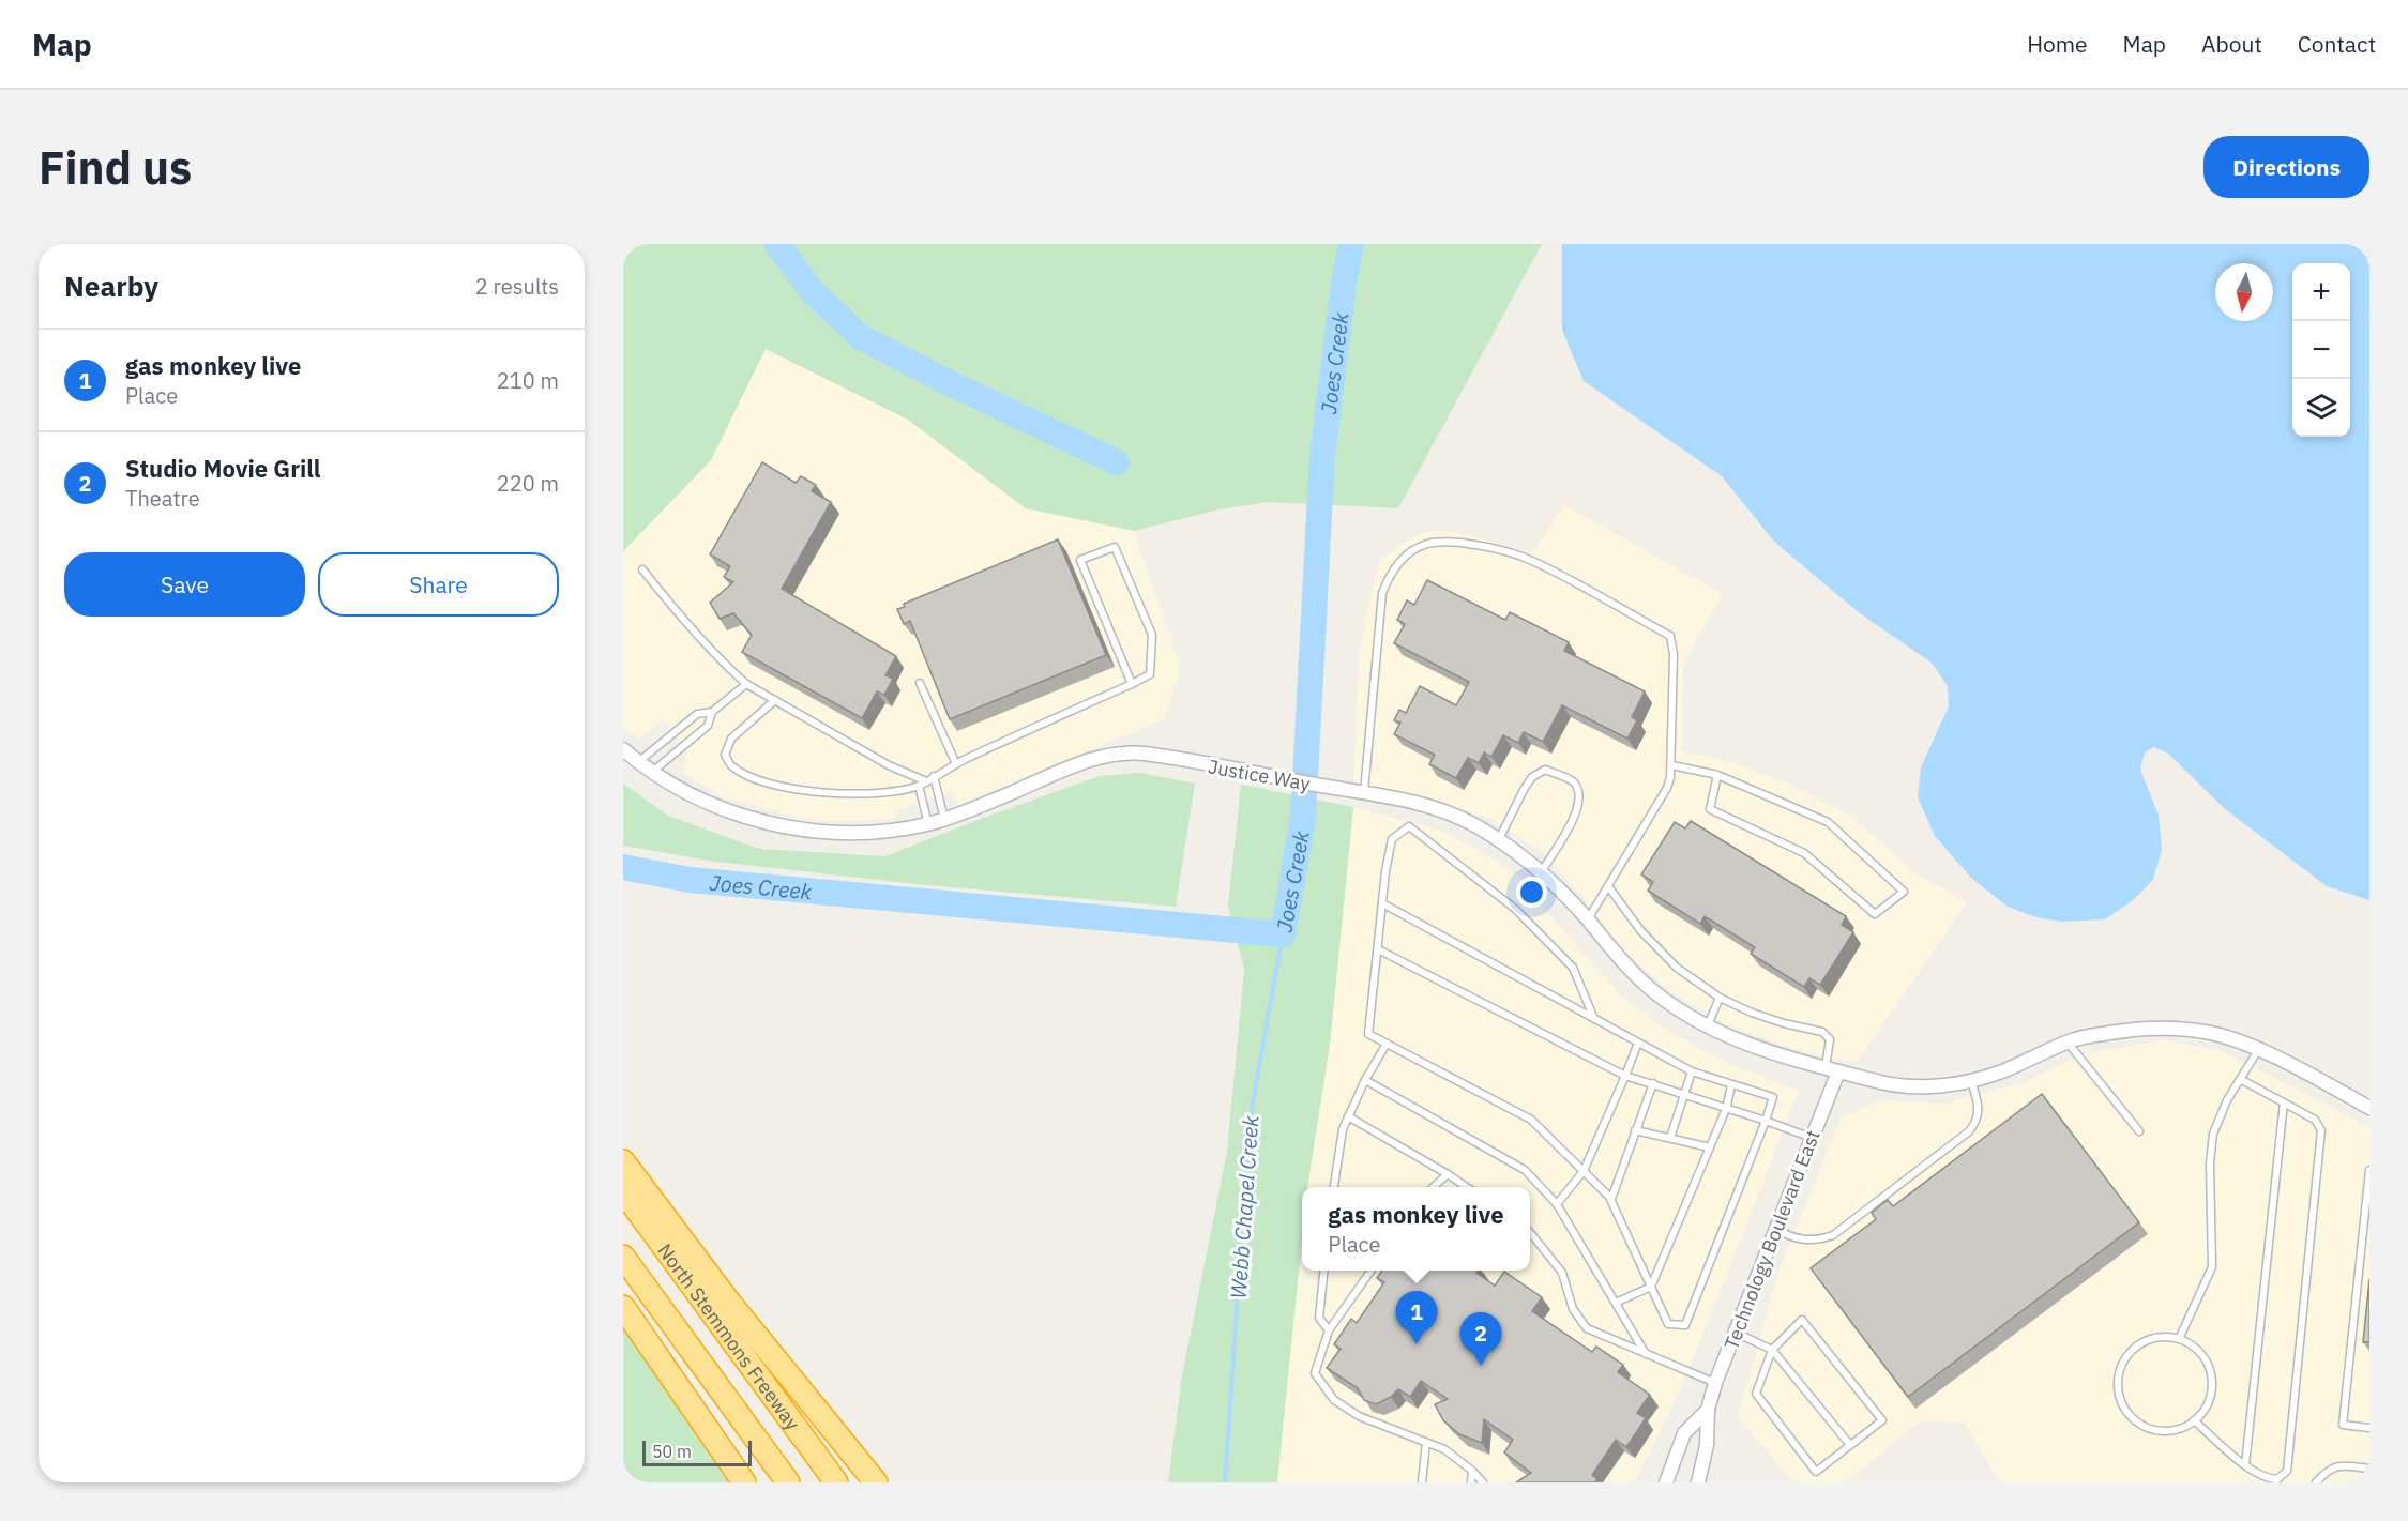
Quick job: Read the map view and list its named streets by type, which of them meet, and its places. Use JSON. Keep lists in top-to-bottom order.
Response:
{
  "streets": {
    "highway": ["North Stemmons Freeway"],
    "street": ["Justice Way", "Technology Boulevard East"]
  },
  "crossings": [
    ["Justice Way", "Technology Boulevard East"]
  ],
  "water": ["Joes Creek", "Webb Chapel Creek"],
  "scale_bar": "50 m",
  "north": "bottom",
  "page": {
    "header": "Map",
    "nav": [
      "Home",
      "Map",
      "About",
      "Contact"
    ],
    "buttons": [
      "Directions",
      ["Save", "Share"]
    ],
    "title": "Find us",
    "heading": ["Nearby", "2 results"],
    "map_buttons": ["+", "−"],
    "list": [
      {
        "mark": "1",
        "name": "gas monkey live",
        "note": "Place",
        "value": "210 m"
      },
      {
        "mark": "2",
        "name": "Studio Movie Grill",
        "note": "Theatre",
        "value": "220 m"
      }
    ],
    "popup": ["gas monkey live", "Place"],
    "pins": ["1", "2"],
    "scale": "50 m"
  }
}
